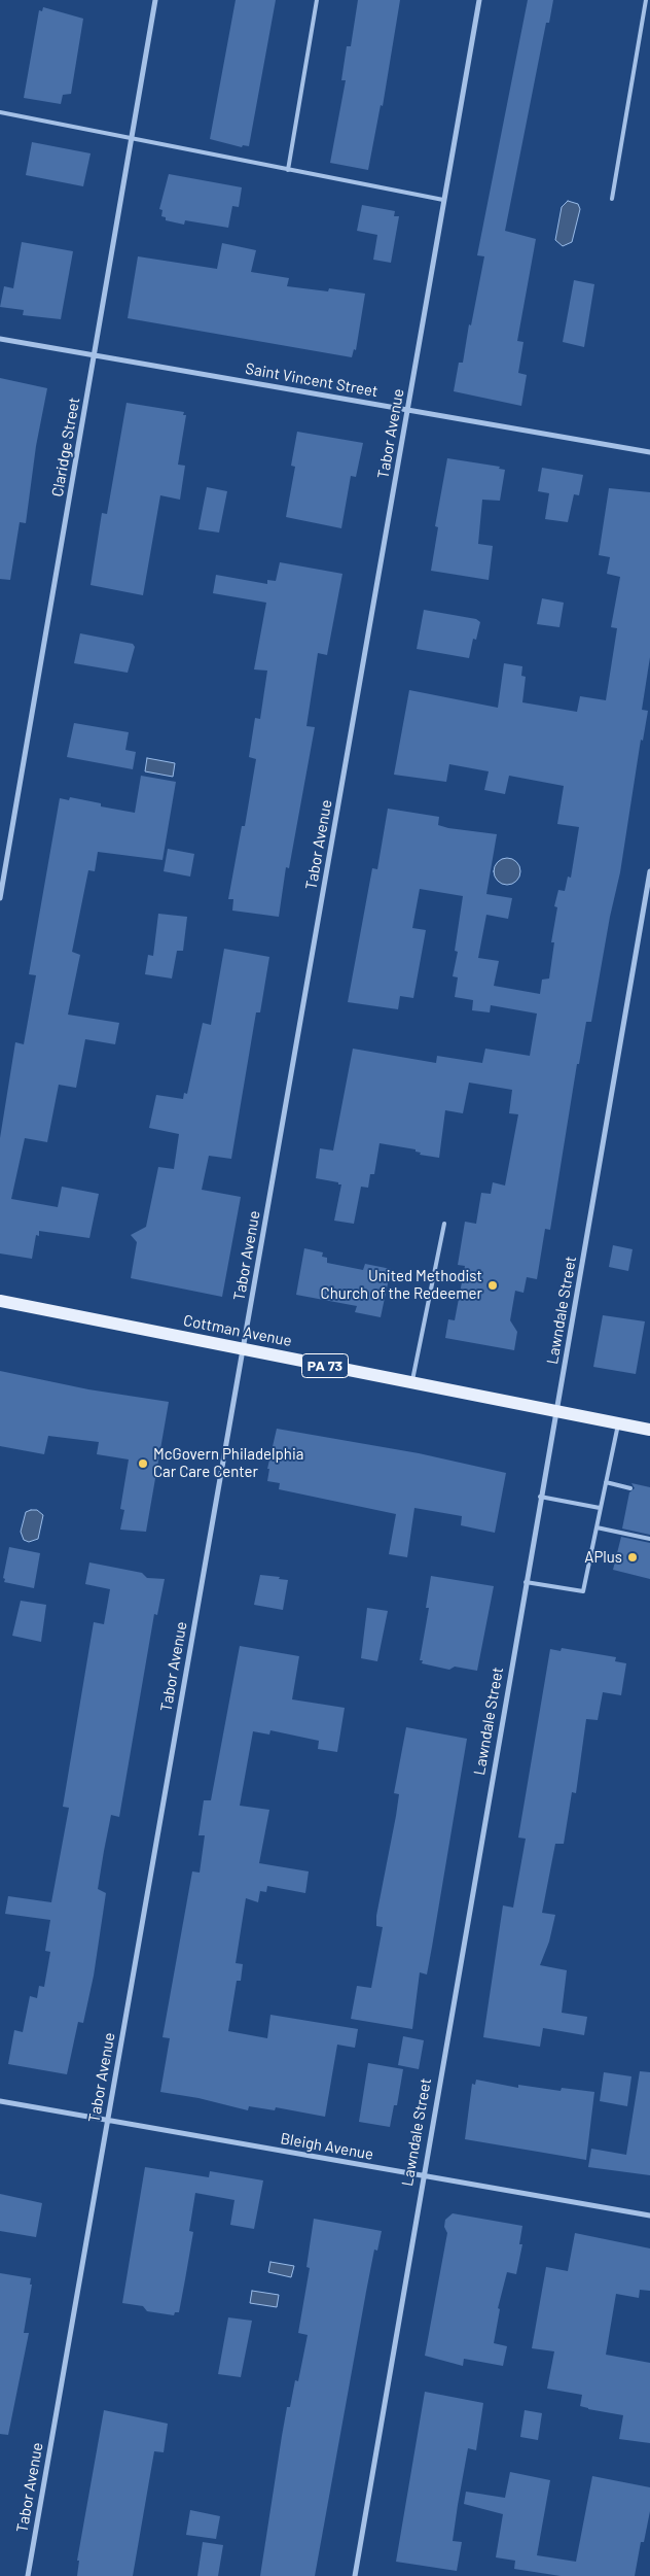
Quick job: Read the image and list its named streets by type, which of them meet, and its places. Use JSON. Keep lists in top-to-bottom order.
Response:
{
  "streets": {
    "main road": ["Cottman Avenue", "PA 73"],
    "street": [
      "Saint Vincent Street",
      "Tabor Avenue",
      "Claridge Street",
      "Lawndale Street",
      "Bleigh Avenue"
    ]
  },
  "crossings": [
    ["Saint Vincent Street", "Tabor Avenue"],
    ["Saint Vincent Street", "Claridge Street"],
    ["Tabor Avenue", "Cottman Avenue"],
    ["Tabor Avenue", "Bleigh Avenue"],
    ["Lawndale Street", "Cottman Avenue"],
    ["Lawndale Street", "Bleigh Avenue"]
  ],
  "places": ["United Methodist Church of the Redeemer", "McGovern Philadelphia Car Care Center", "APlus"]
}
